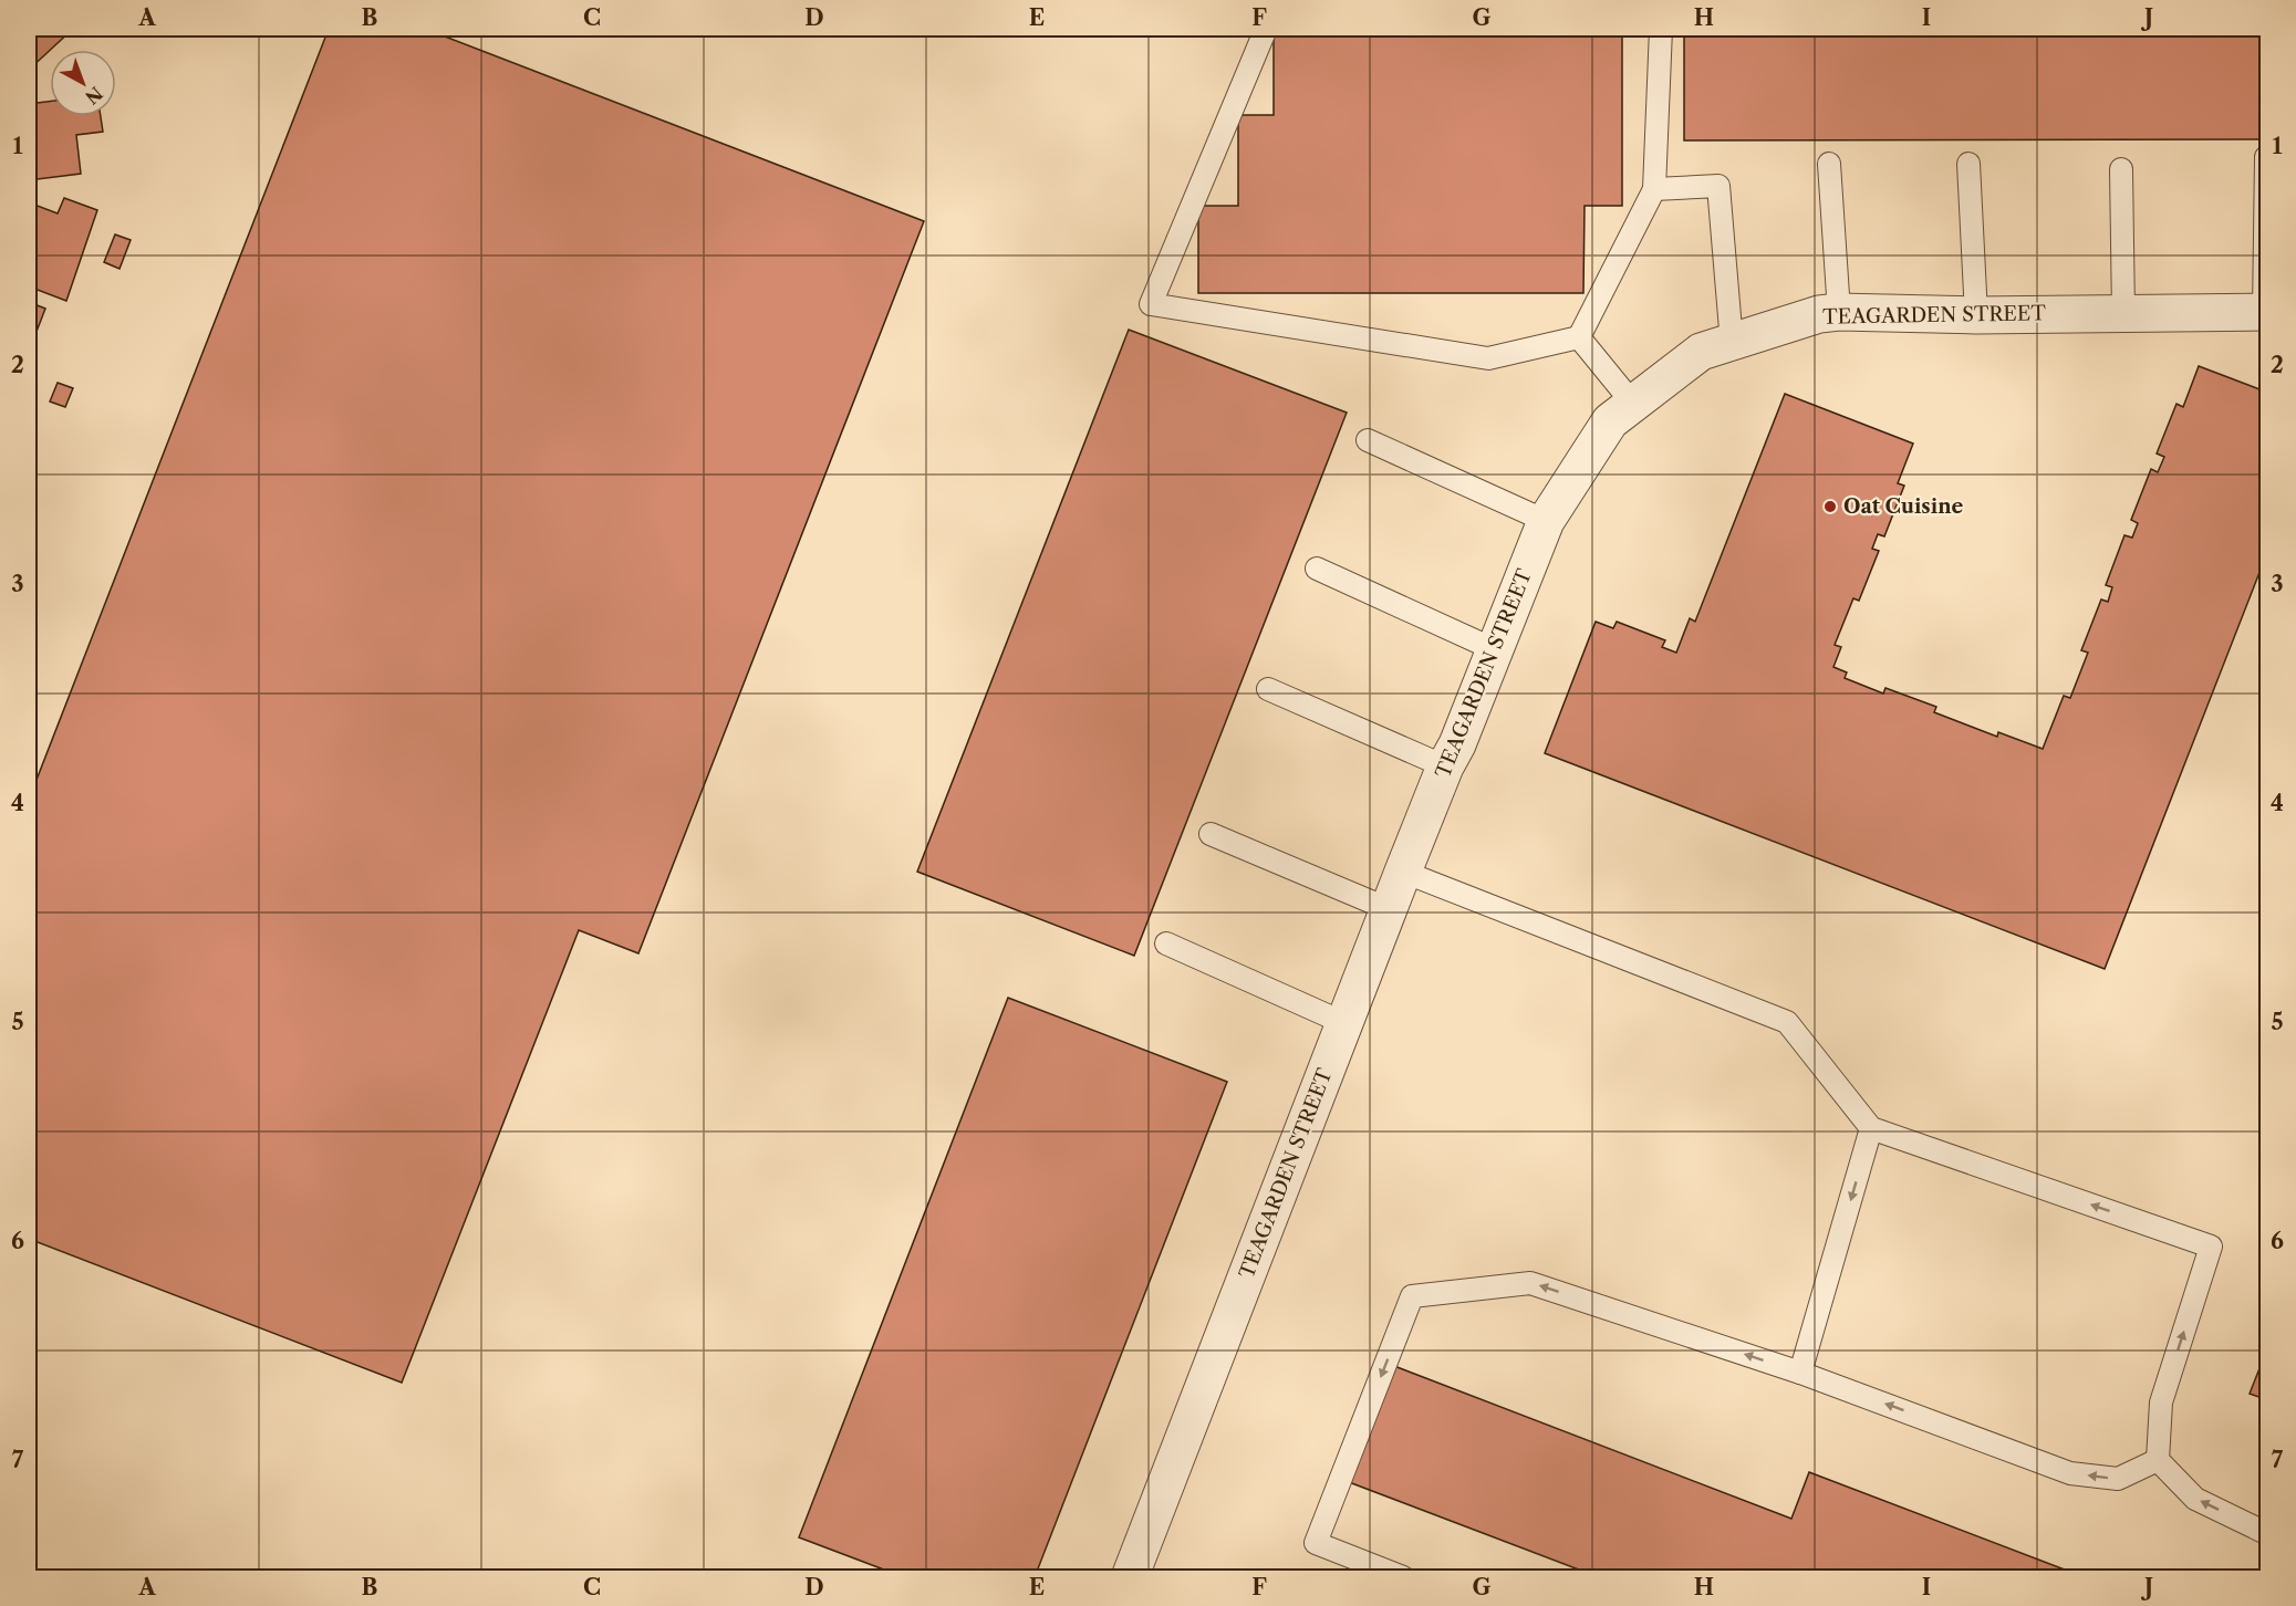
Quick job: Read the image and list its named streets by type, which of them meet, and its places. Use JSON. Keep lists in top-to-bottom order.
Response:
{
  "streets": {
    "street": ["TEAGARDEN STREET"]
  },
  "places": ["Oat Cuisine"],
  "north": "bottom right",
  "grid": {
    "columns": [
      "A",
      "B",
      "C",
      "D",
      "E",
      "F",
      "G",
      "H",
      "I",
      "J"
    ],
    "rows": [
      "1",
      "2",
      "3",
      "4",
      "5",
      "6",
      "7"
    ]
  }
}
